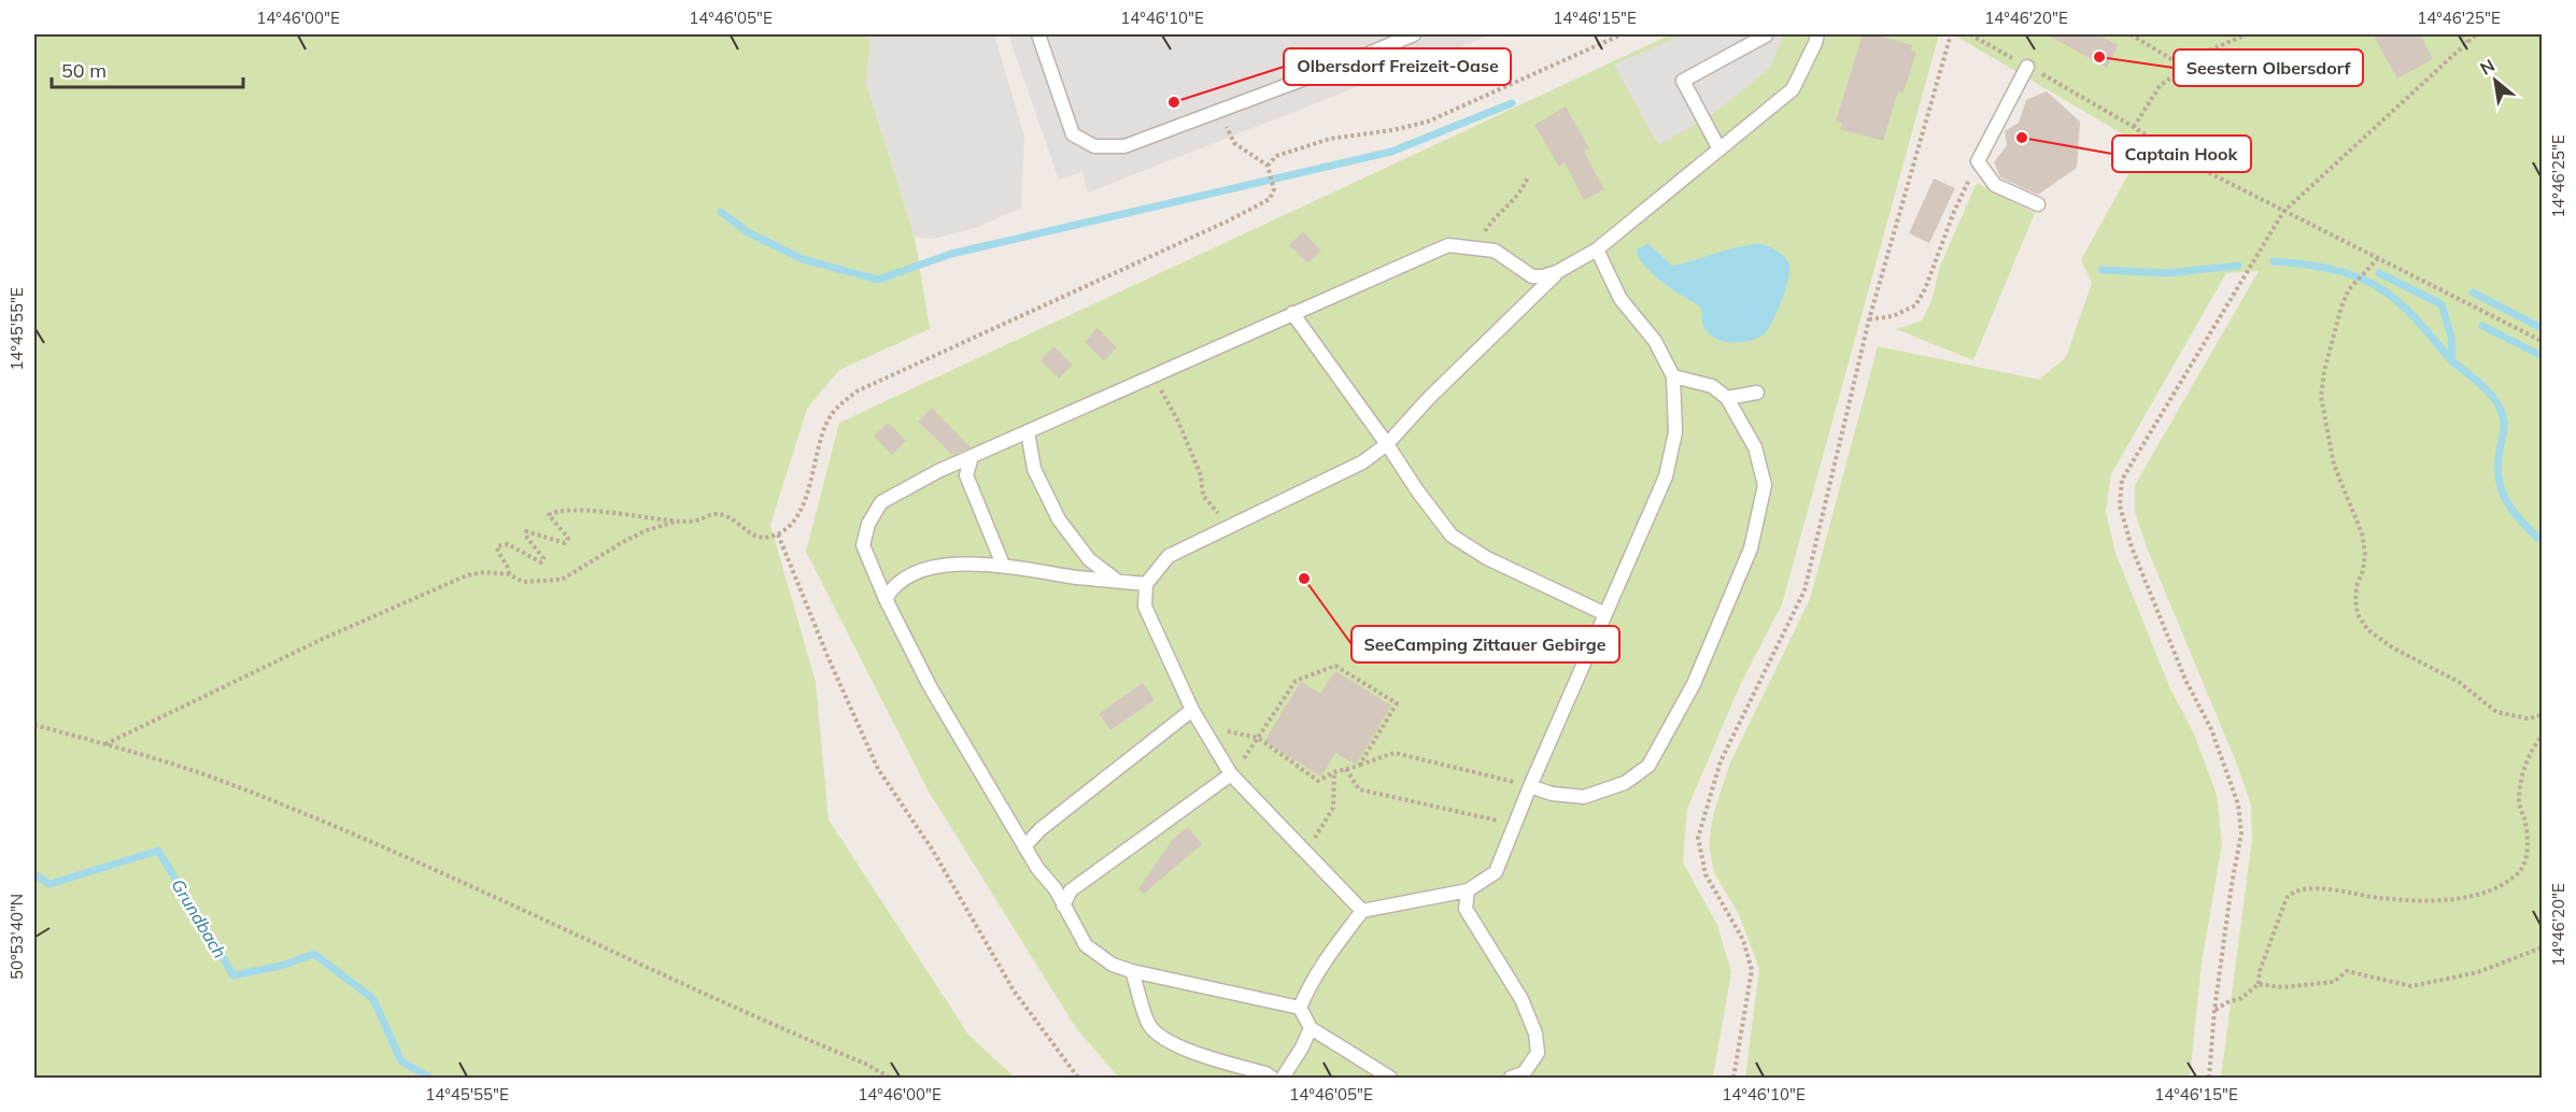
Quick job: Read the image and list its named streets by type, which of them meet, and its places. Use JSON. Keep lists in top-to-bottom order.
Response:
{
  "water": ["Grundbach"],
  "places": [
    "Seestern Olbersdorf",
    "Olbersdorf Freizeit-Oase",
    "Captain Hook",
    "SeeCamping Zittauer Gebirge"
  ],
  "scale_bar": "50 m",
  "north": "top left",
  "coordinates": [
    "14°46'00\"E",
    "14°46'05\"E",
    "14°46'10\"E",
    "14°46'15\"E",
    "14°46'20\"E",
    "14°46'25\"E",
    "14°45'55\"E",
    "50°53'40\"N"
  ]
}
